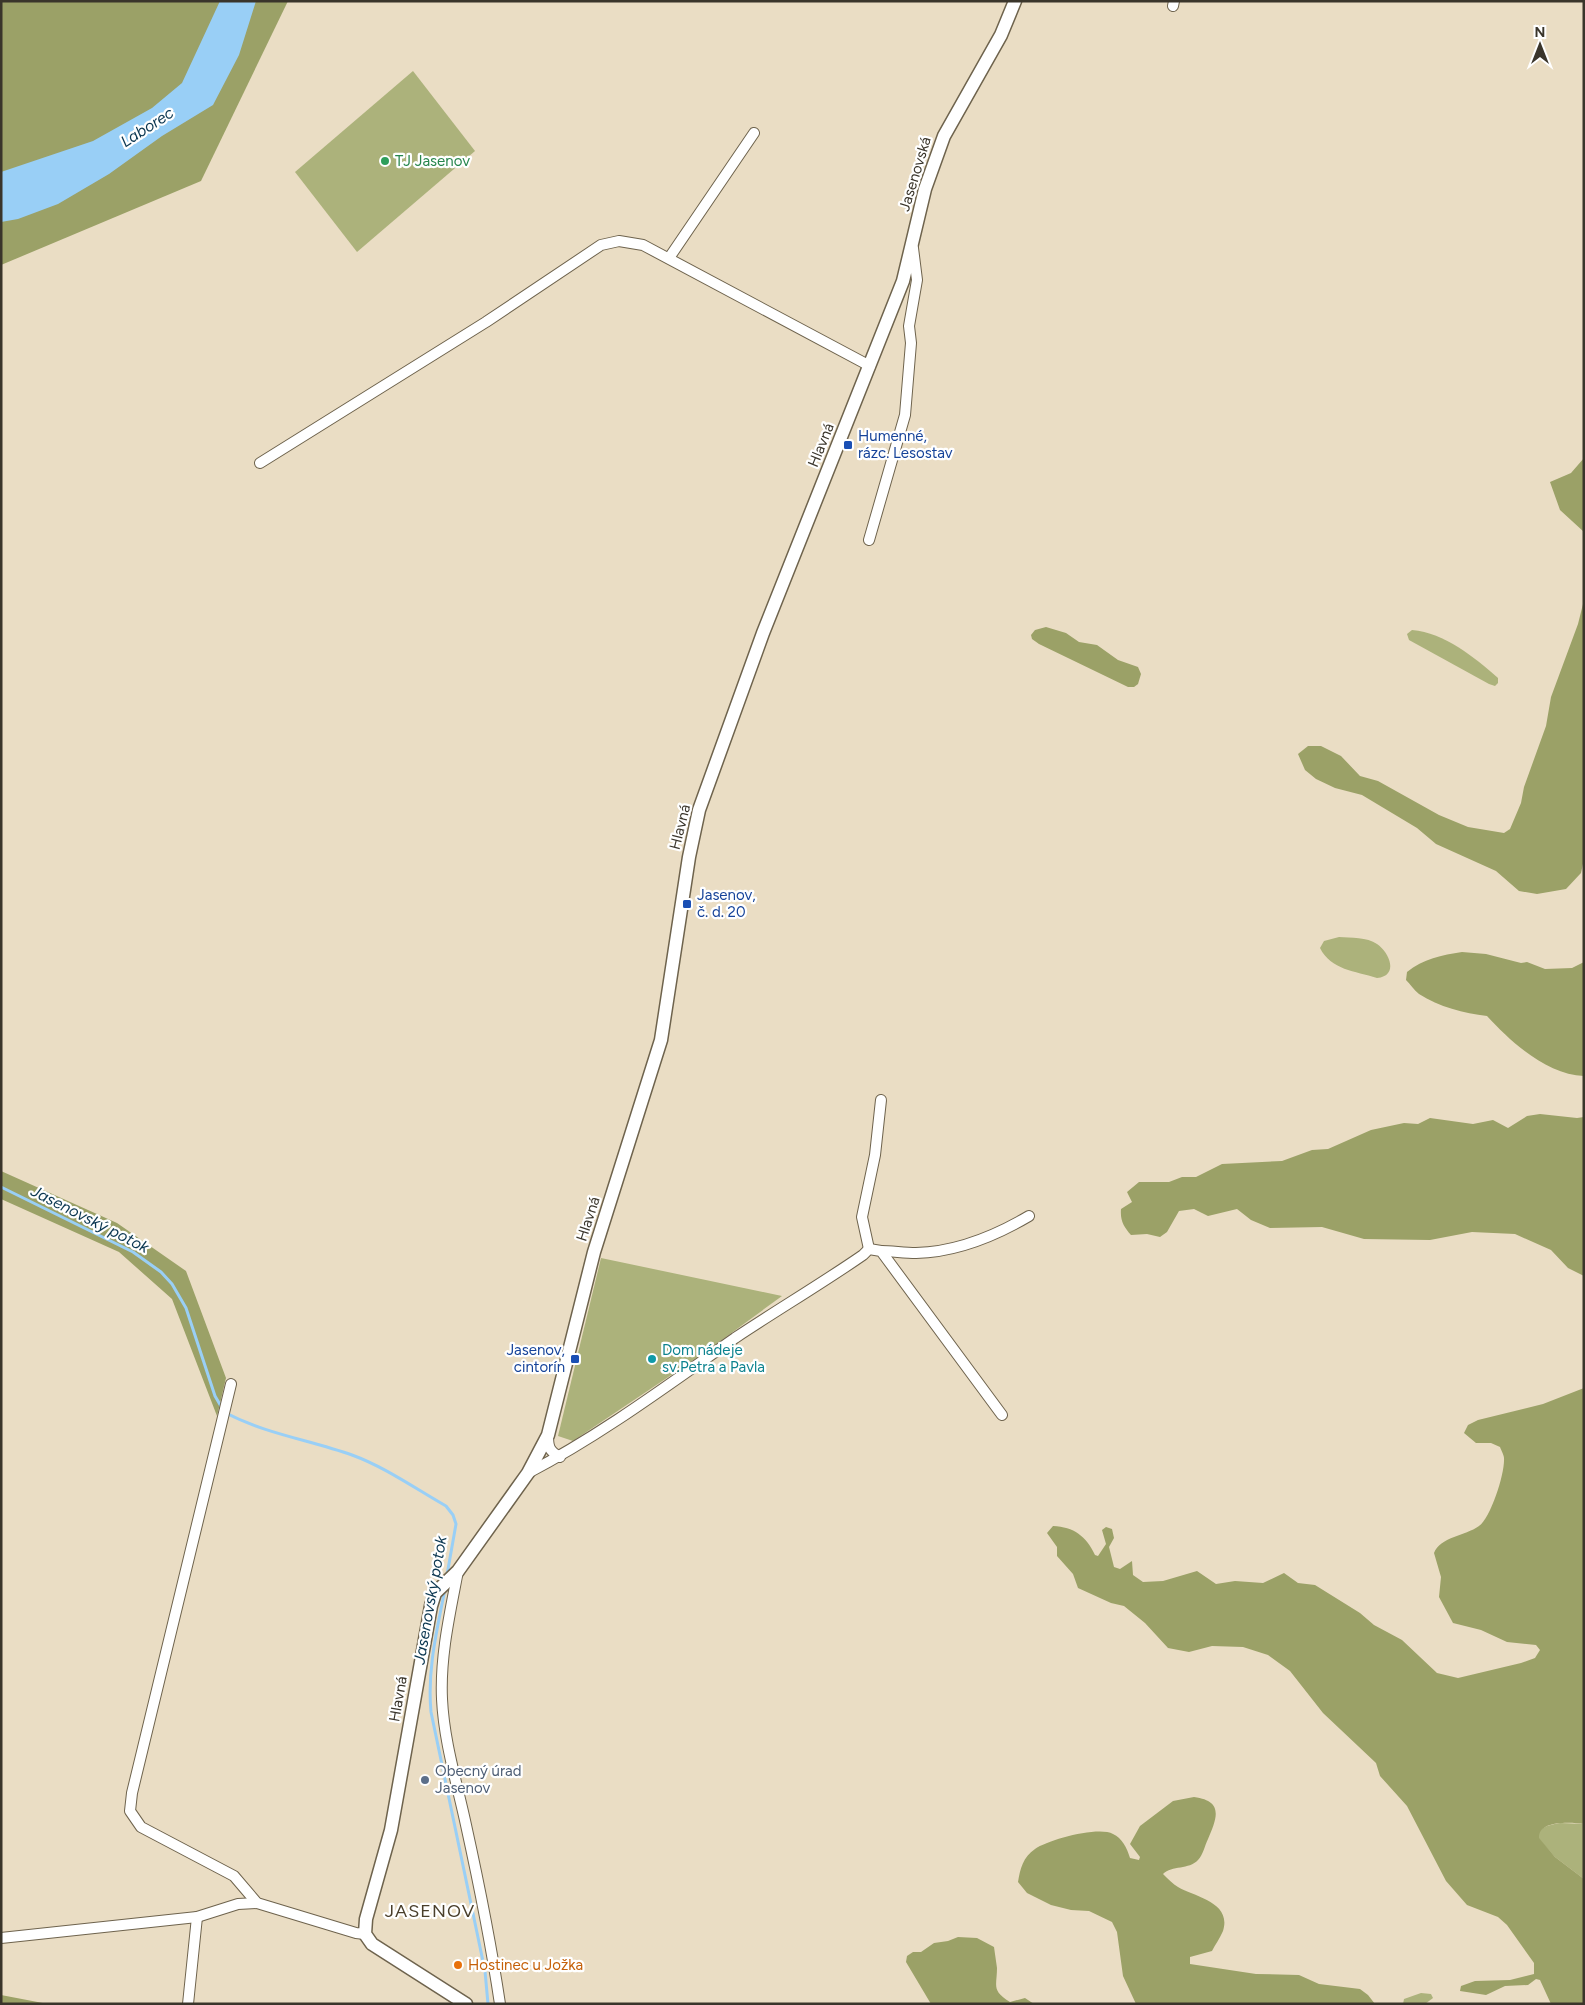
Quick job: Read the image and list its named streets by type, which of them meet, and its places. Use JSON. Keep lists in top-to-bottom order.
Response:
{
  "streets": {
    "street": ["Jasenovská", "Hlavná"]
  },
  "crossings": [
    ["Jasenovská", "Hlavná"]
  ],
  "districts": ["JASENOV"],
  "water": ["Laborec", "Jasenovský potok"],
  "places": {
    "other": [
      "TJ Jasenov",
      "Dom nádeje sv.Petra a Pavla",
      "Obecný úrad Jasenov",
      "Hostinec u Jožka"
    ],
    "transit": ["Humenné, rázc. Lesostav", "Jasenov, č. d. 20", "Jasenov, cintorín"]
  },
  "north": "top"
}
